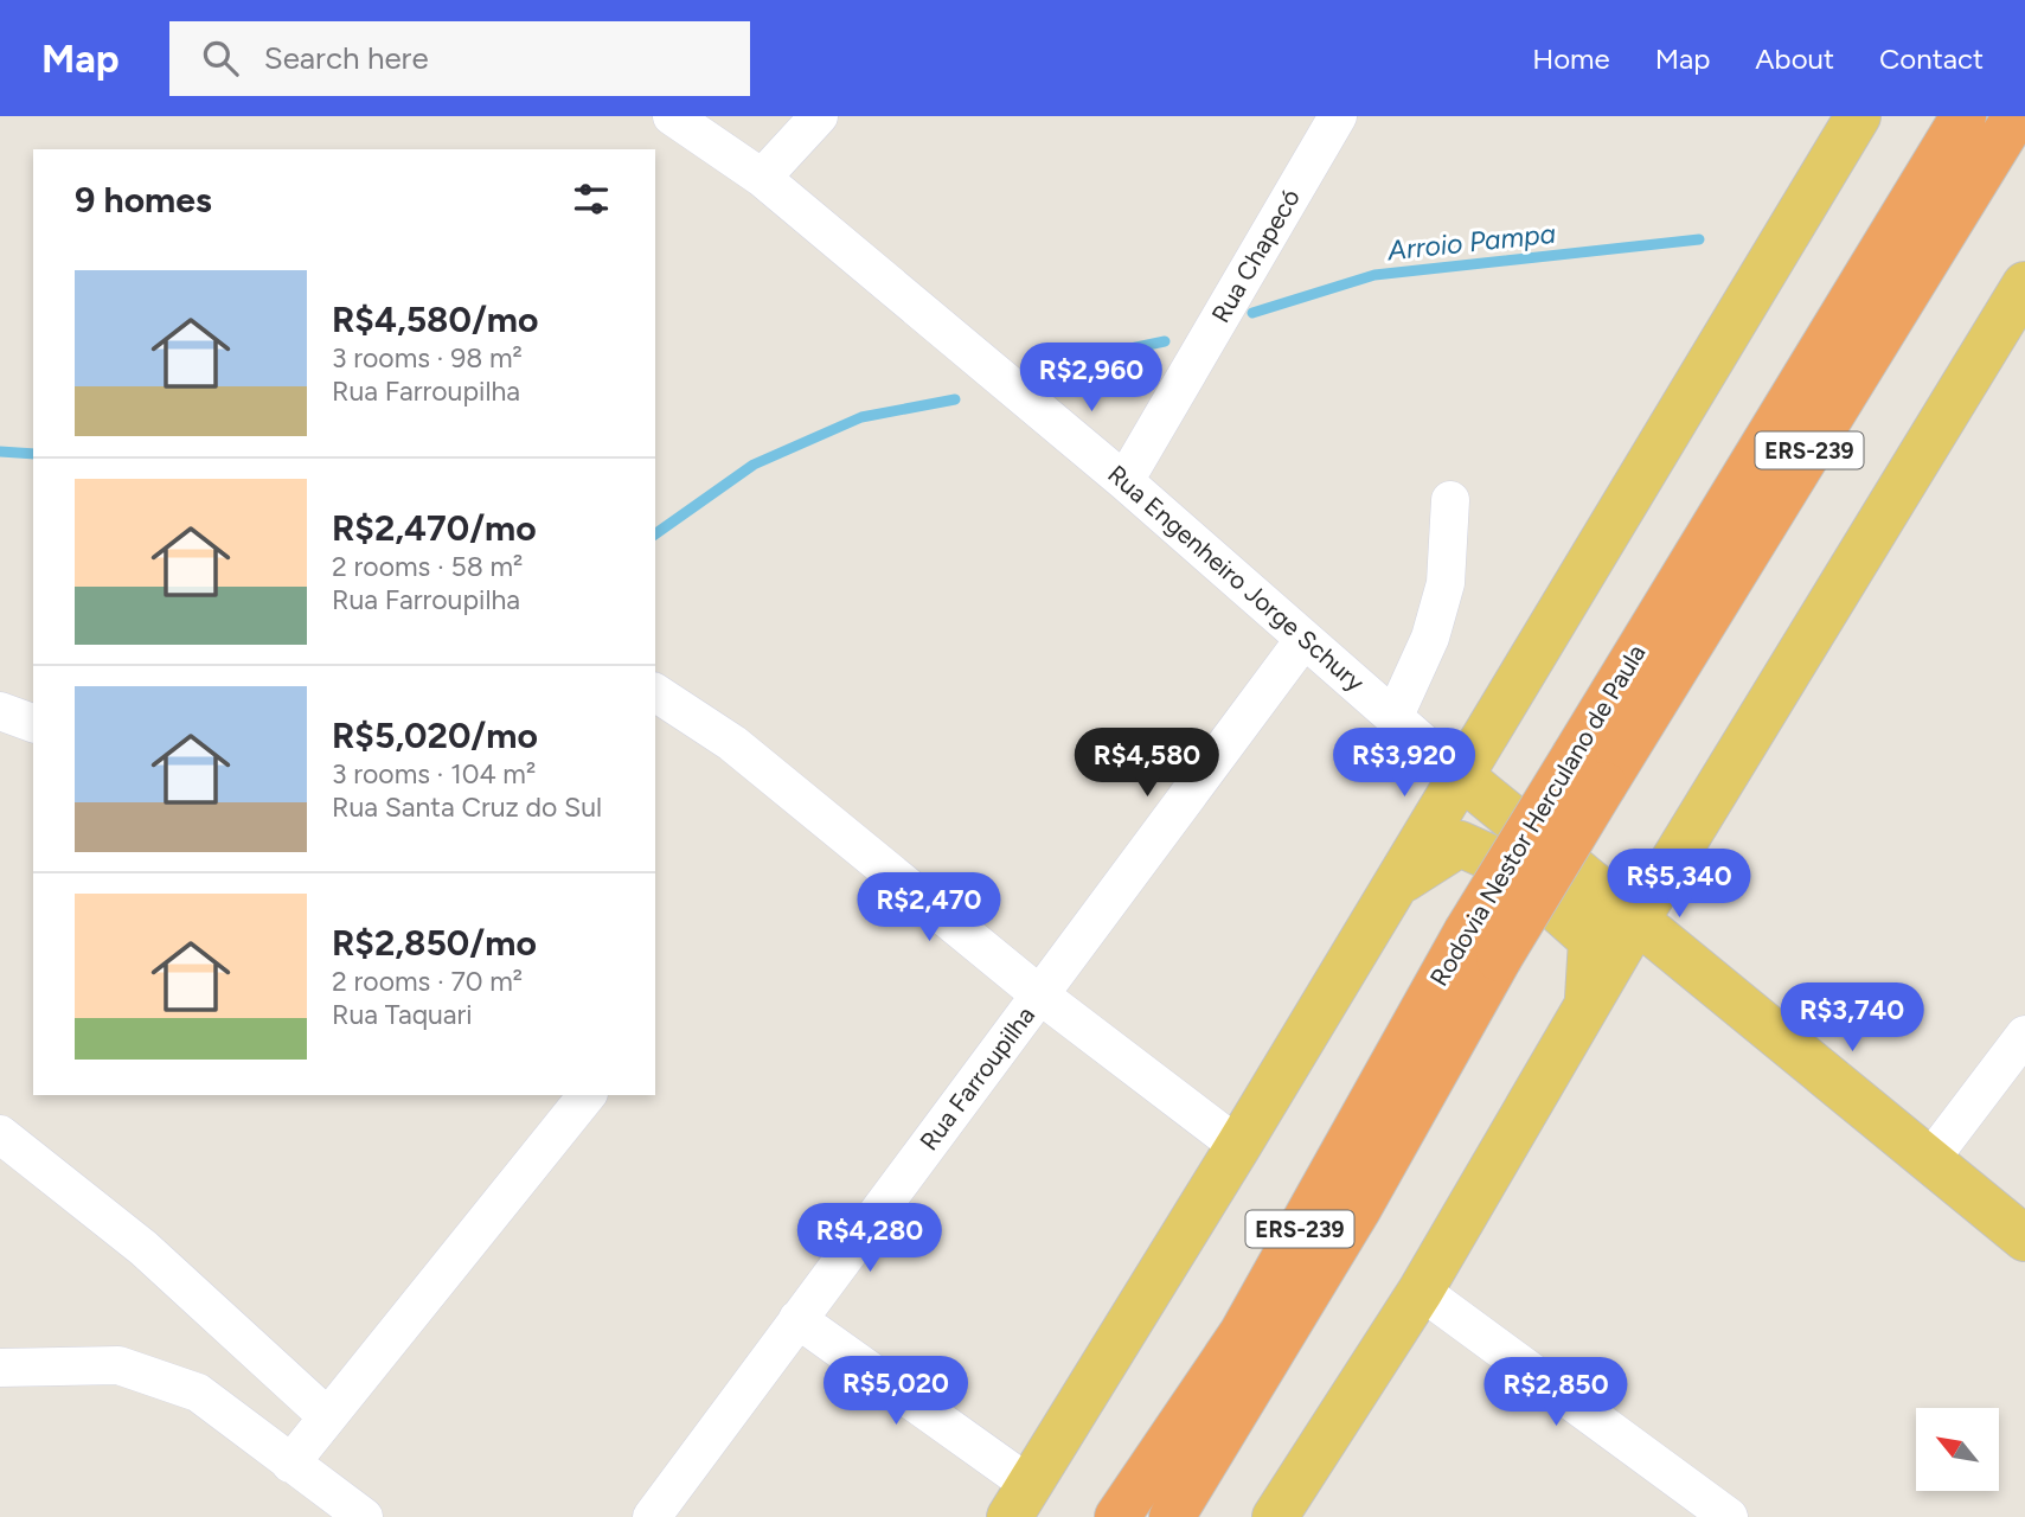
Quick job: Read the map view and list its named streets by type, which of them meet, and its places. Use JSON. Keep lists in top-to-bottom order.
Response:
{
  "streets": {
    "highway": ["ERS-239", "Rodovia Nestor Herculano de Paula"],
    "main road": ["Rua Engenheiro Jorge Schury"],
    "street": ["Rua Chapecó", "Rua Farroupilha"]
  },
  "crossings": [
    ["Rua Chapecó", "Rua Engenheiro Jorge Schury"],
    ["Rua Engenheiro Jorge Schury", "Rua Farroupilha"]
  ],
  "water": ["Arroio Pampa"],
  "north": "top left",
  "page": {
    "header": "Map",
    "search": "Search here",
    "nav": [
      "Home",
      "Map",
      "About",
      "Contact"
    ],
    "heading": "9 homes",
    "list": [
      {
        "name": "R$4,580/mo",
        "note": "3 rooms · 98 m² · Rua Farroupilha"
      },
      {
        "name": "R$2,470/mo",
        "note": "2 rooms · 58 m² · Rua Farroupilha"
      },
      {
        "name": "R$5,020/mo",
        "note": "3 rooms · 104 m² · Rua Santa Cruz do Sul"
      },
      {
        "name": "R$2,850/mo",
        "note": "2 rooms · 70 m² · Rua Taquari"
      }
    ],
    "price": [
      "R$2,960",
      "R$4,580",
      "R$3,920",
      "R$5,340",
      "R$2,470",
      "R$3,740",
      "R$4,280",
      "R$5,020",
      "R$2,850"
    ]
  }
}
